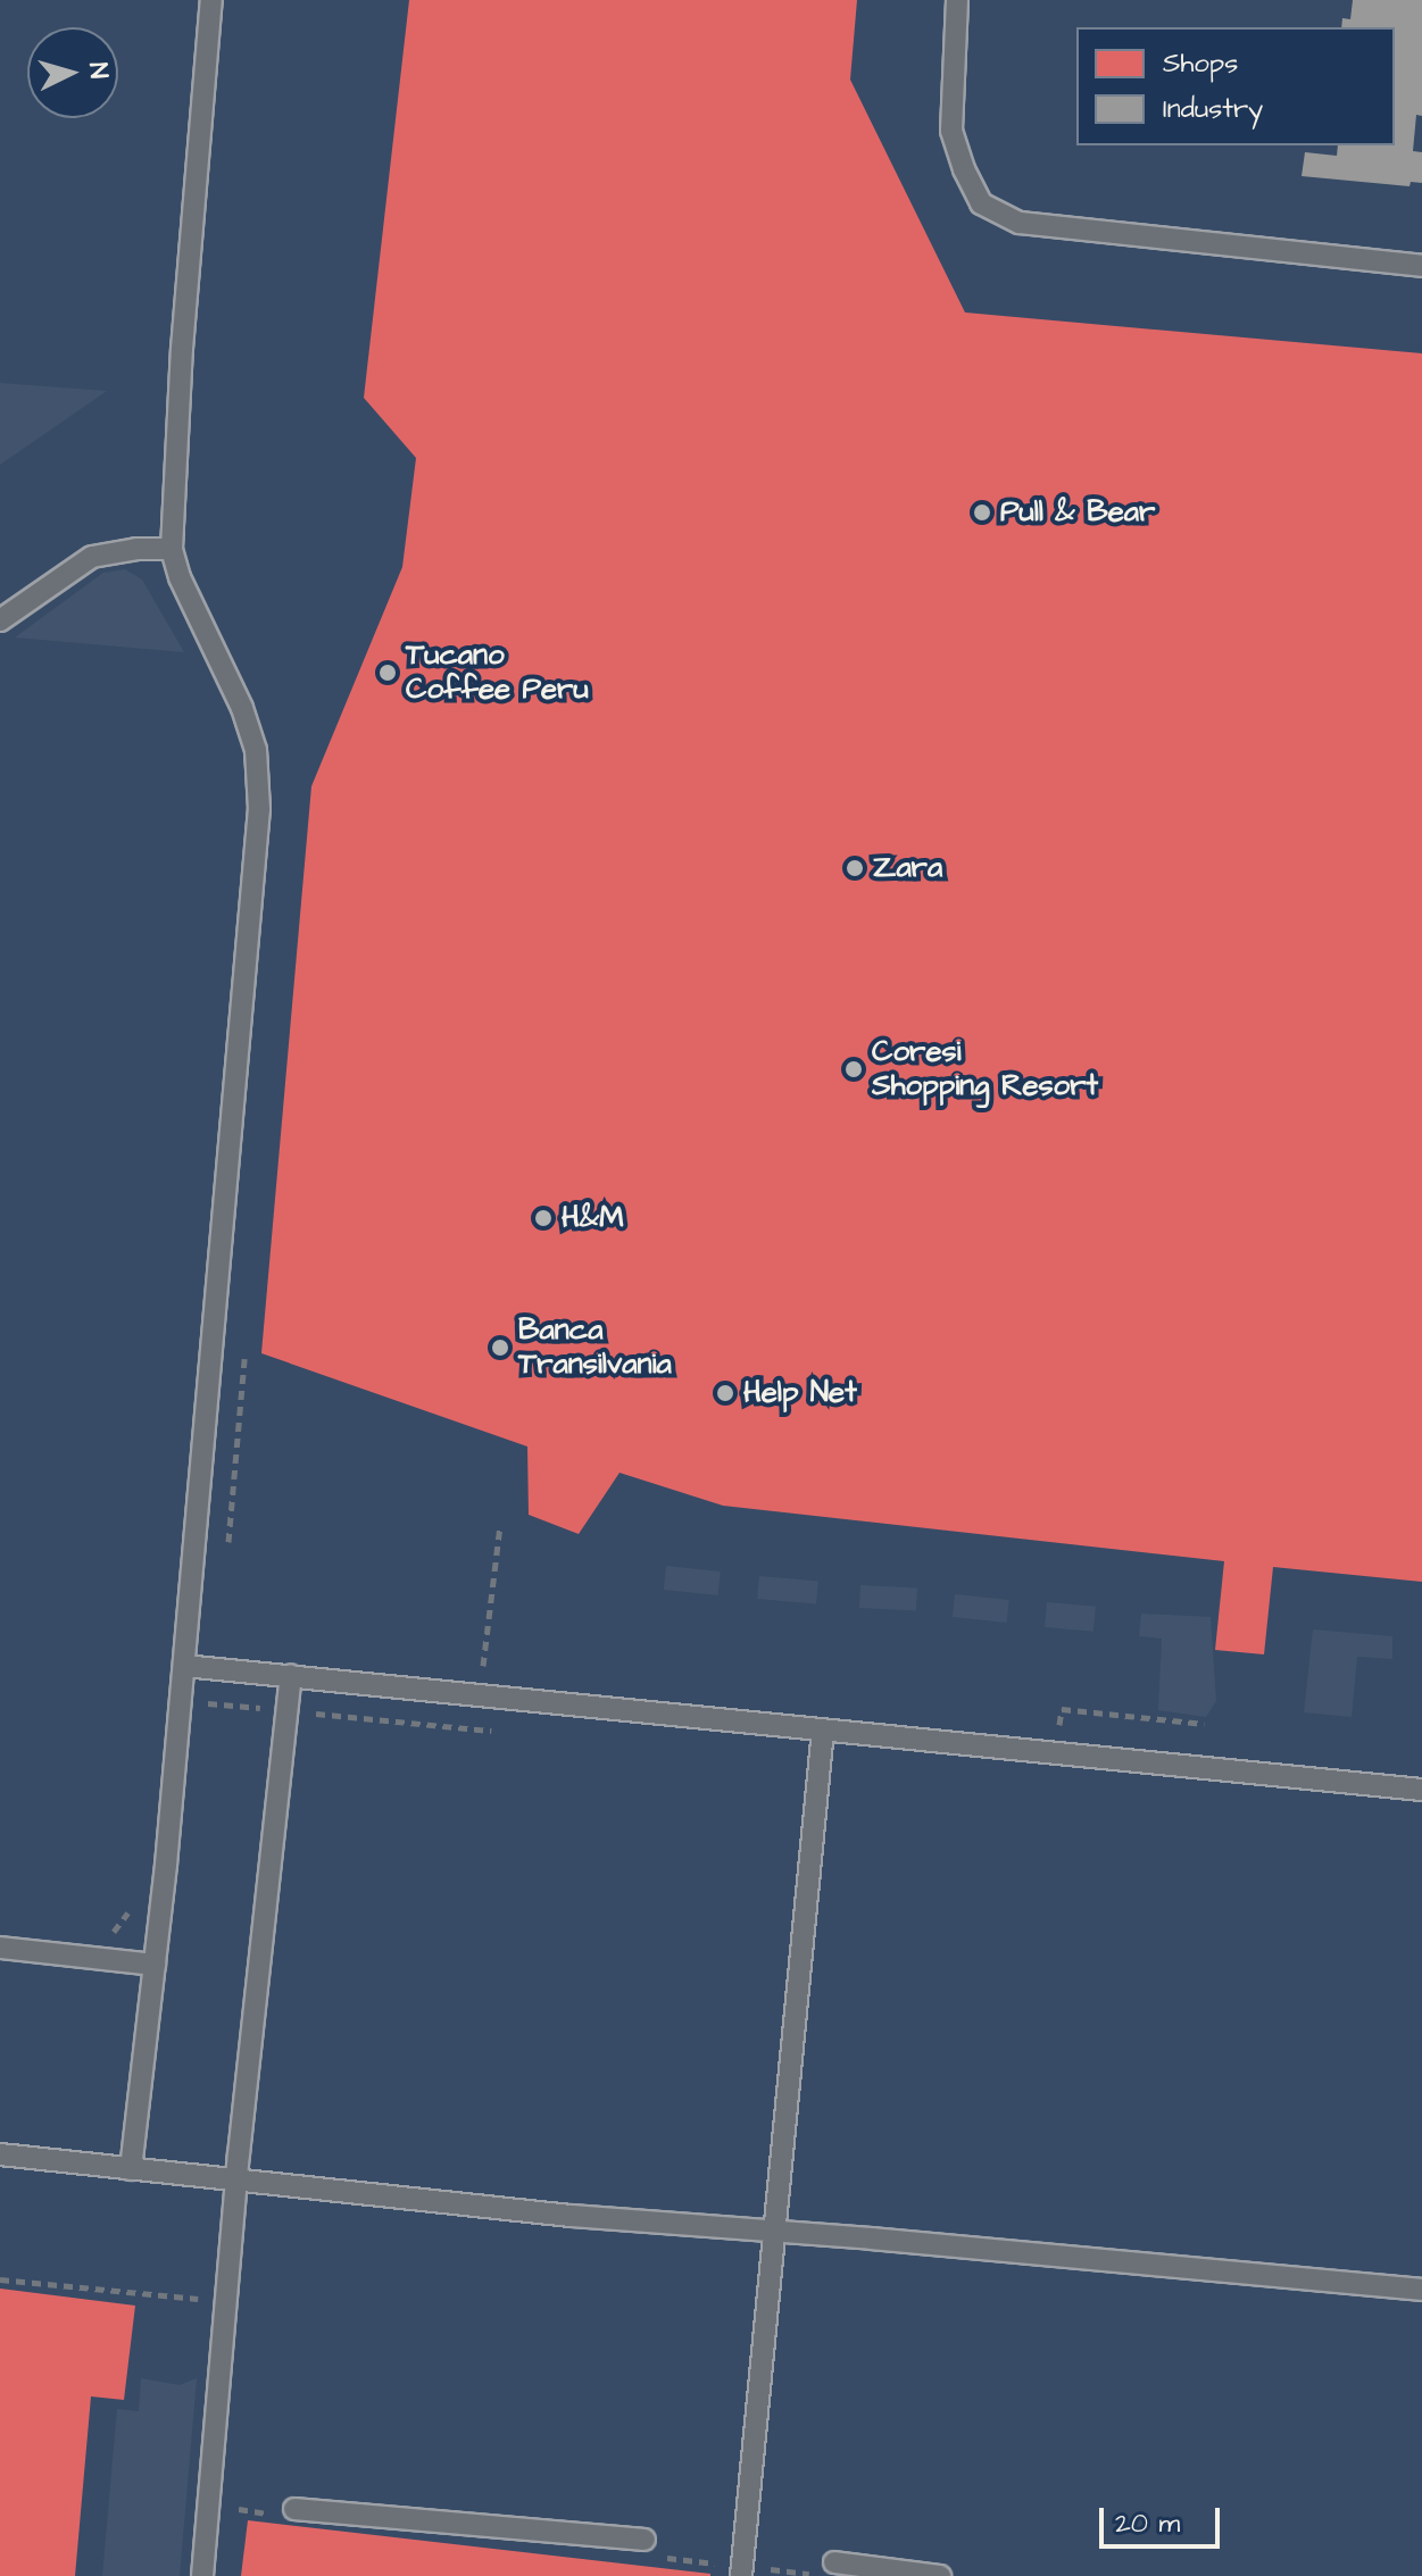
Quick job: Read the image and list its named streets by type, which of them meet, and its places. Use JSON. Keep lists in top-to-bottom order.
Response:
{
  "places": [
    "Pull & Bear",
    "Tucano Coffee Peru",
    "Zara",
    "Coresi Shopping Resort",
    "H&M",
    "Banca Transilvania",
    "Help Net"
  ],
  "legend": ["Shops", "Industry"],
  "scale_bar": "20 m",
  "north": "right"
}
